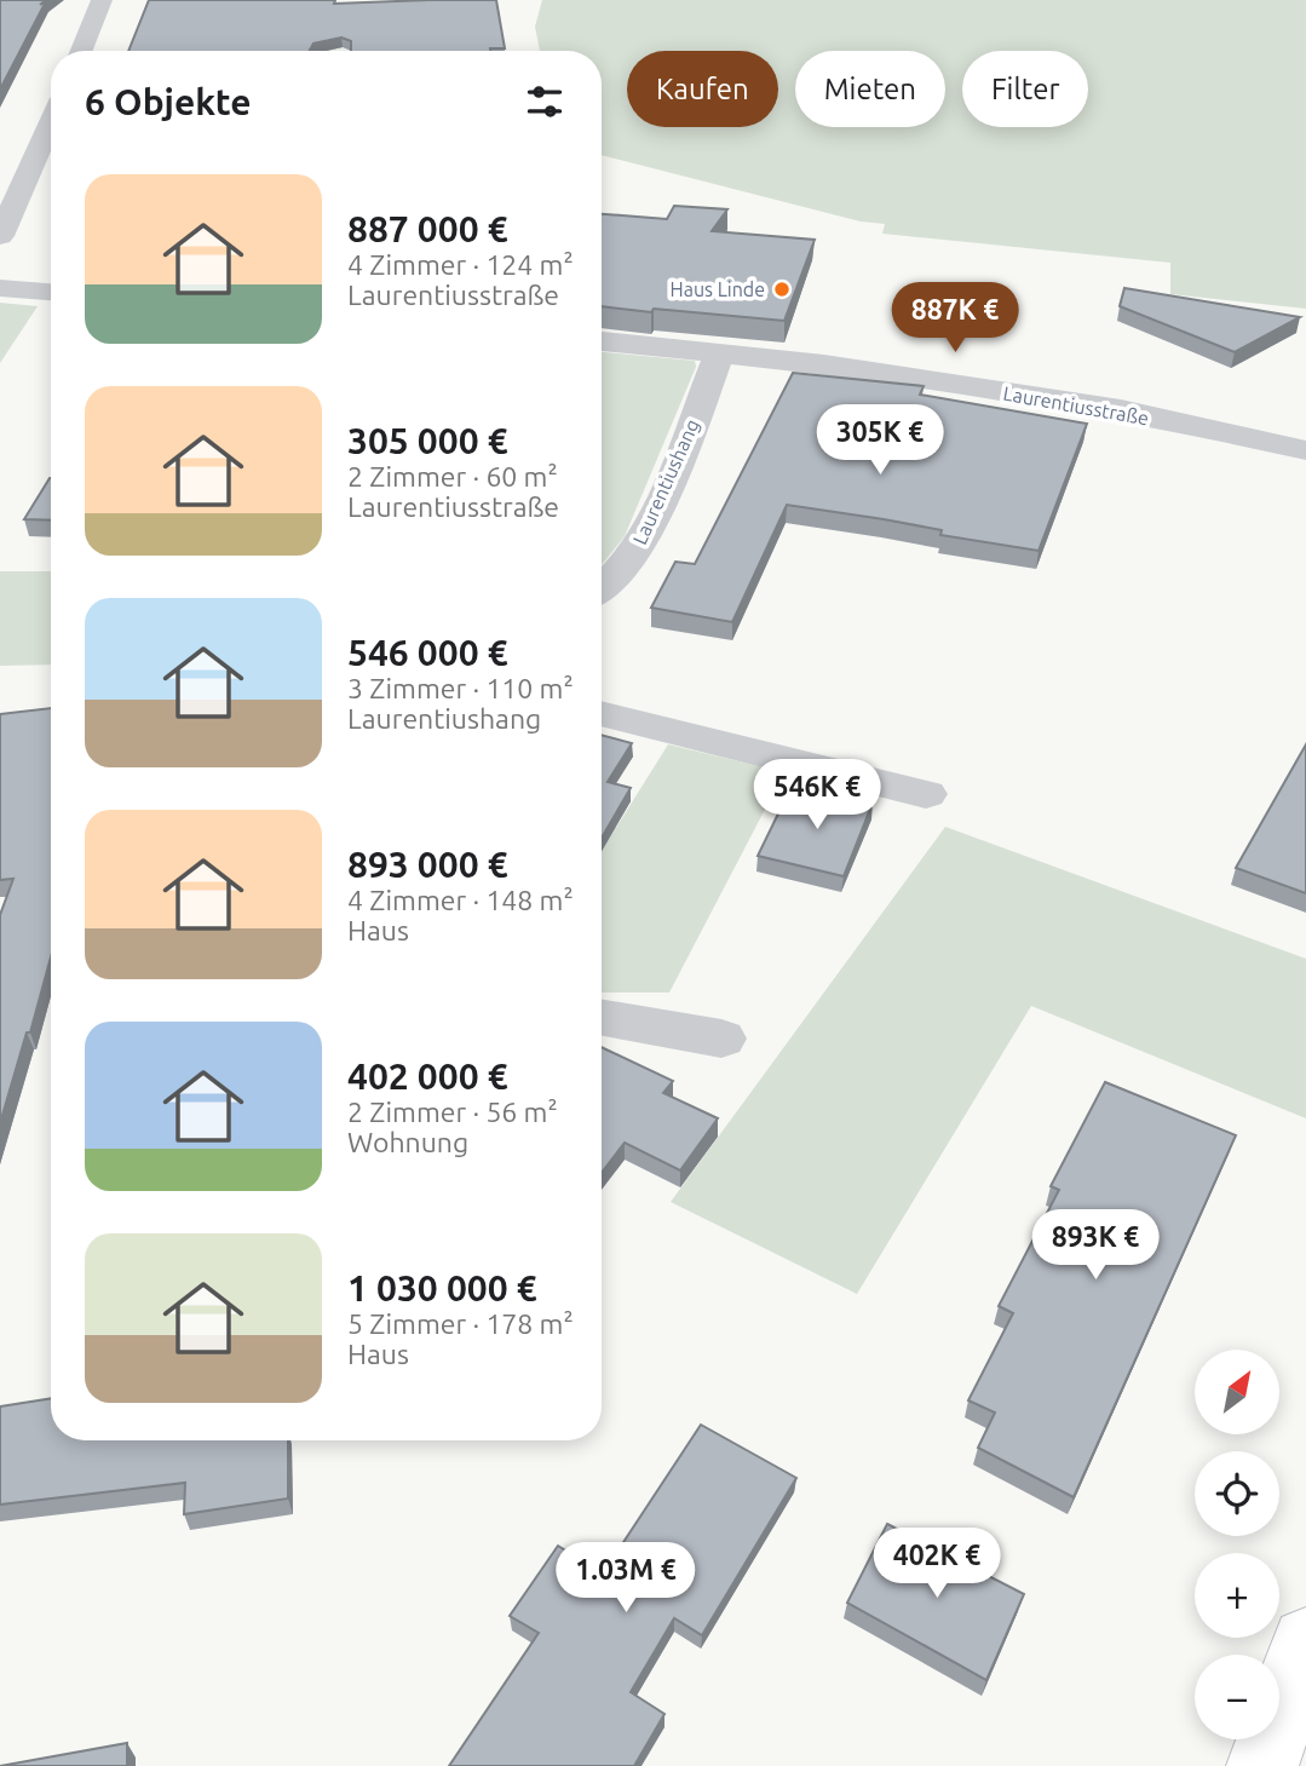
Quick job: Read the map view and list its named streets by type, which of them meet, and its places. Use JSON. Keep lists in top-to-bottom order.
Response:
{
  "streets": {
    "street": ["Laurentiusstraße", "Laurentiushang"]
  },
  "crossings": [
    ["Laurentiusstraße", "Laurentiushang"]
  ],
  "places": ["Haus Linde"],
  "north": "top right",
  "page": {
    "chip": ["Kaufen", "Mieten", "Filter"],
    "heading": "6 Objekte",
    "list": [
      {
        "name": "887 000 €",
        "note": "4 Zimmer · 124 m² · Laurentiusstraße"
      },
      {
        "name": "305 000 €",
        "note": "2 Zimmer · 60 m² · Laurentiusstraße"
      },
      {
        "name": "546 000 €",
        "note": "3 Zimmer · 110 m² · Laurentiushang"
      },
      {
        "name": "893 000 €",
        "note": "4 Zimmer · 148 m² · Haus"
      },
      {
        "name": "402 000 €",
        "note": "2 Zimmer · 56 m² · Wohnung"
      },
      {
        "name": "1 030 000 €",
        "note": "5 Zimmer · 178 m² · Haus"
      }
    ],
    "price": [
      "887K €",
      "305K €",
      "546K €",
      "893K €",
      "402K €",
      "1.03M €"
    ],
    "map_buttons": ["+", "−"]
  }
}
